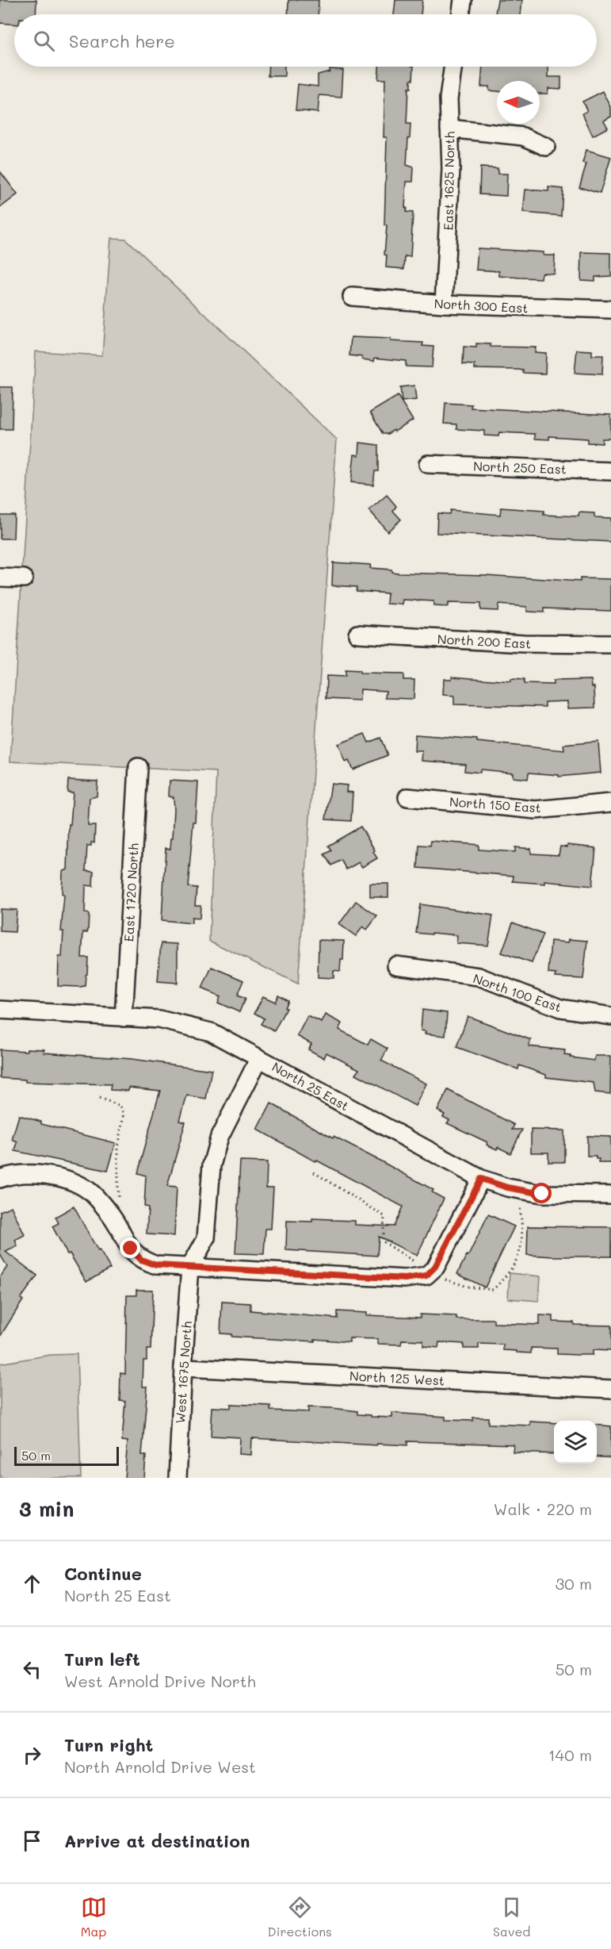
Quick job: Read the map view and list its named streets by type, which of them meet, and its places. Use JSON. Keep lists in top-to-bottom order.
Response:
{
  "streets": {
    "street": [
      "East 1625 North",
      "North 300 East",
      "North 250 East",
      "North 200 East",
      "North 150 East",
      "East 1720 North",
      "North 100 East",
      "North 25 East",
      "West 1675 North",
      "North 125 West"
    ]
  },
  "crossings": [
    ["East 1625 North", "North 300 East"],
    ["East 1720 North", "North 25 East"],
    ["West 1675 North", "North 125 West"]
  ],
  "scale_bar": "50 m",
  "north": "left",
  "page": {
    "search": "Search here",
    "scale": "50 m",
    "heading": ["3 min", "Walk · 220 m"],
    "list": [
      ["Continue", "North 25 East", "30 m"],
      ["Turn left", "West Arnold Drive North", "50 m"],
      ["Turn right", "North Arnold Drive West", "140 m"],
      "Arrive at destination"
    ],
    "nav": ["Map", "Directions", "Saved"]
  }
}
